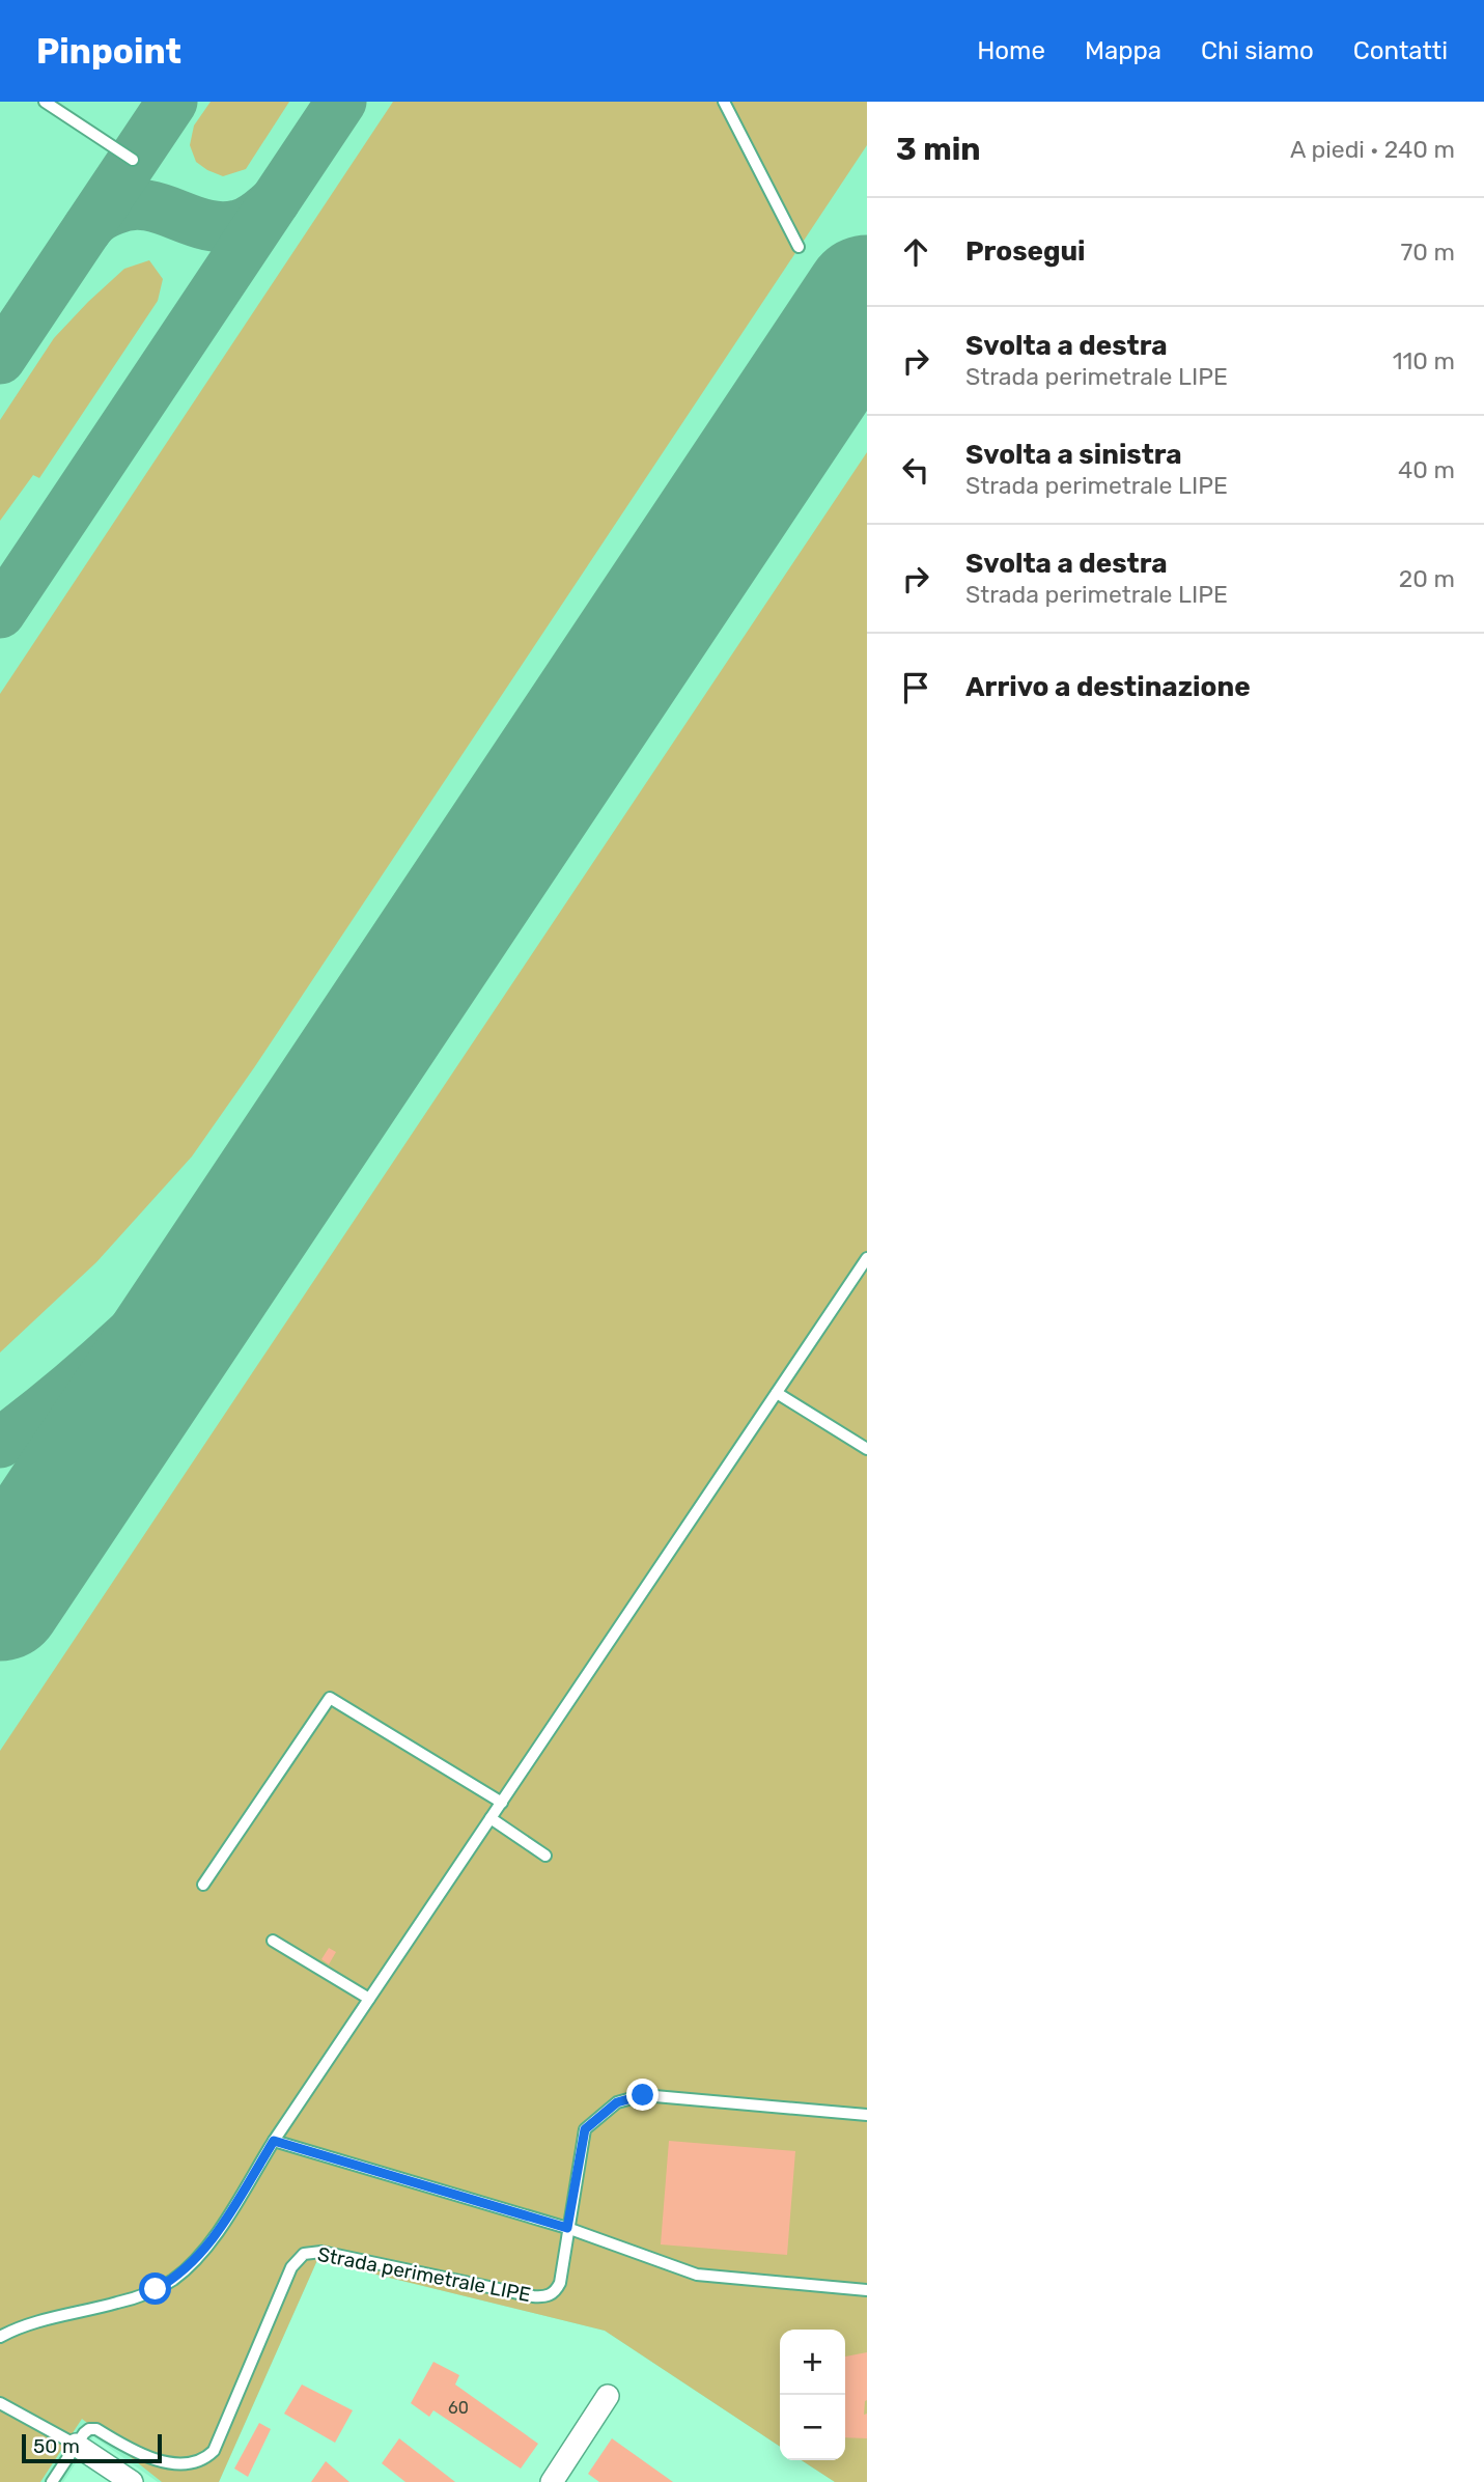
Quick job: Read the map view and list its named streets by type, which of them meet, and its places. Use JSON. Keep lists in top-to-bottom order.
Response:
{
  "streets": {
    "lane": ["Strada perimetrale LIPE"]
  },
  "house_numbers": ["60"],
  "scale_bar": "50 m",
  "page": {
    "header": "Pinpoint",
    "nav": [
      "Home",
      "Mappa",
      "Chi siamo",
      "Contatti"
    ],
    "heading": ["3 min", "A piedi · 240 m"],
    "list": [
      ["Prosegui", "70 m"],
      ["Svolta a destra", "Strada perimetrale LIPE", "110 m"],
      ["Svolta a sinistra", "Strada perimetrale LIPE", "40 m"],
      ["Svolta a destra", "Strada perimetrale LIPE", "20 m"],
      "Arrivo a destinazione"
    ],
    "map_buttons": ["+", "−"],
    "scale": "50 m"
  }
}
